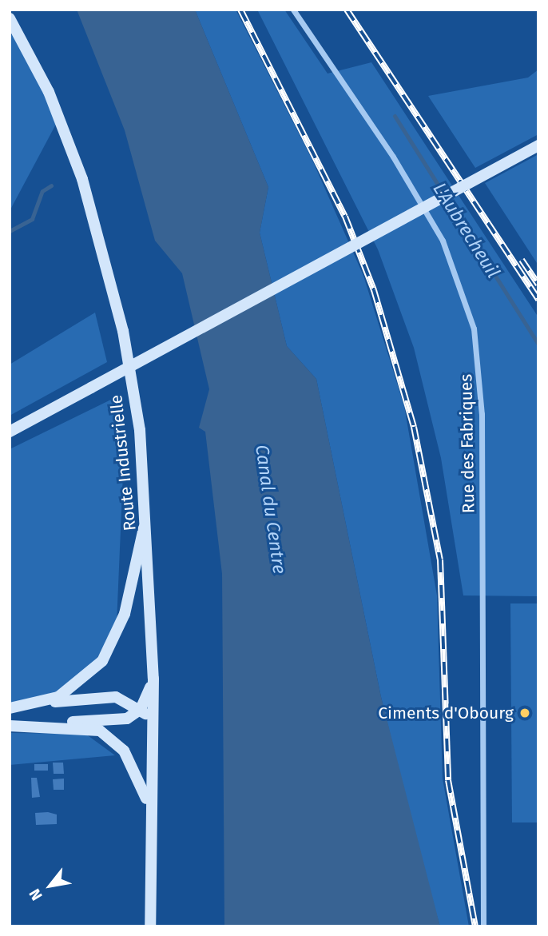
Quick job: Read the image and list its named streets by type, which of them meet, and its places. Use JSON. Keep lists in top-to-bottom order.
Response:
{
  "streets": {
    "main road": ["Route Industrielle"],
    "street": ["Rue des Fabriques"]
  },
  "water": ["L'Aubrecheuil", "Canal du Centre"],
  "places": ["Ciments d'Obourg"],
  "north": "bottom left"
}
